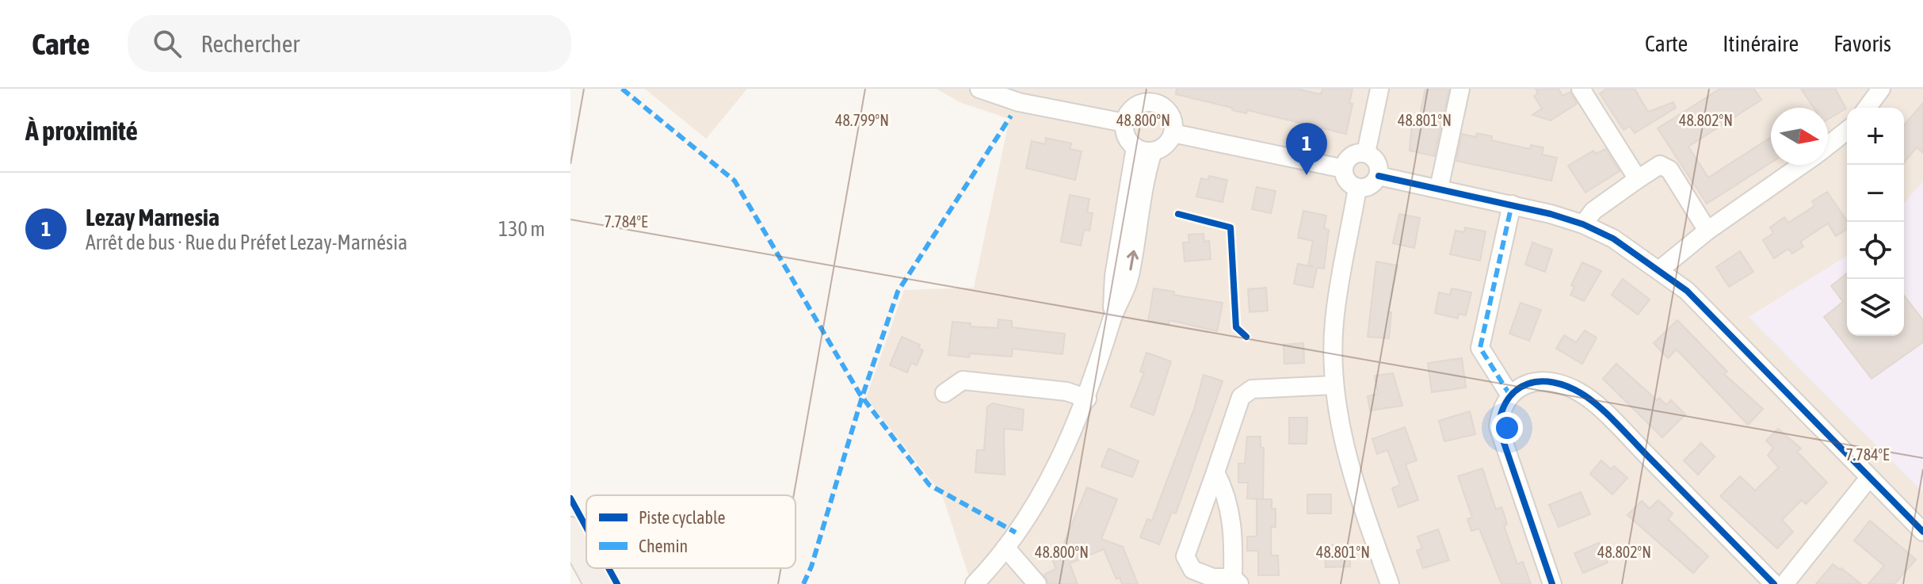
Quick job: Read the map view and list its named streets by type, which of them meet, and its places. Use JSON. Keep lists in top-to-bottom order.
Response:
{
  "legend": ["Piste cyclable", "Chemin"],
  "north": "right",
  "page": {
    "header": "Carte",
    "search": "Rechercher",
    "nav": ["Carte", "Itinéraire", "Favoris"],
    "heading": "À proximité",
    "map_buttons": ["+", "−"],
    "pins": "1",
    "list": [
      {
        "mark": "1",
        "name": "Lezay Marnesia",
        "note": "Arrêt de bus · Rue du Préfet Lezay-Marnésia",
        "value": "130 m"
      }
    ]
  },
  "coordinates": [
    "48.799°N",
    "48.800°N",
    "48.801°N",
    "48.802°N",
    "7.784°E"
  ]
}
